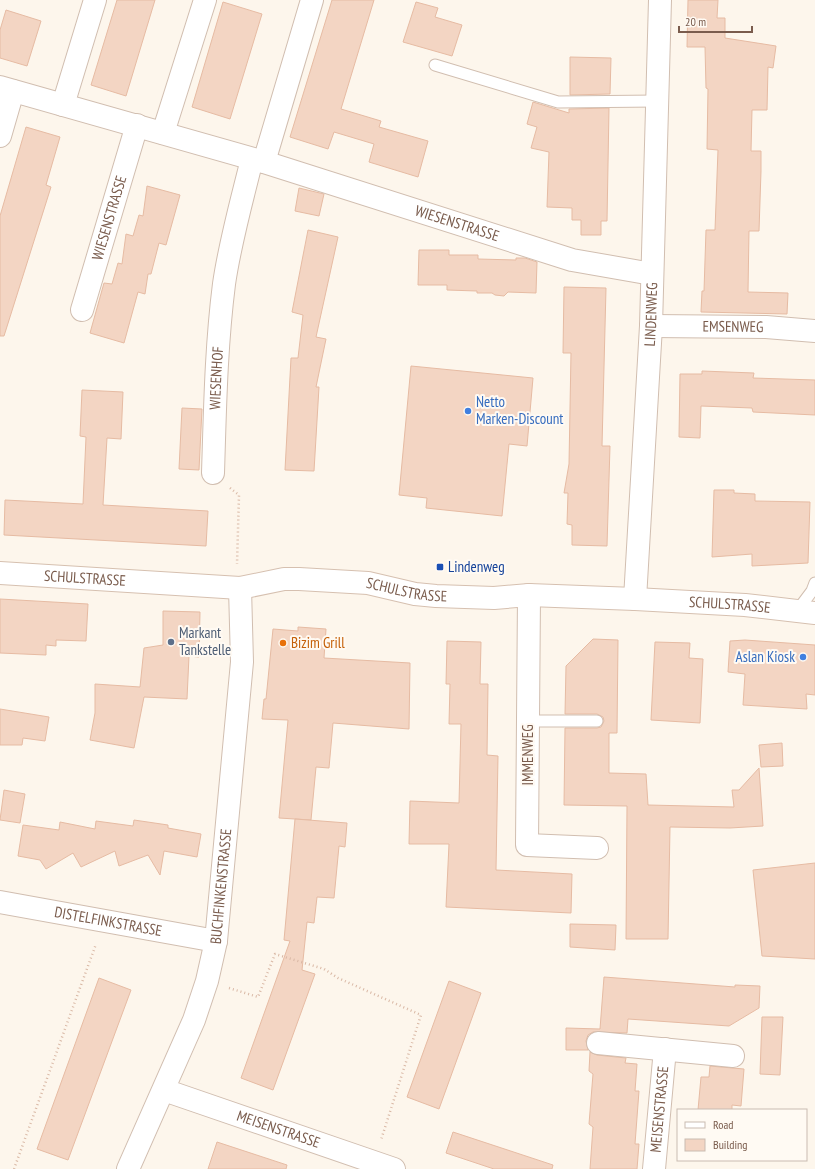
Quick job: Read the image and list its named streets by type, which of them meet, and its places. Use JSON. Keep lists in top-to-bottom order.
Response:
{
  "streets": {
    "street": [
      "WIESENSTRASSE",
      "LINDENWEG",
      "EMSENWEG",
      "WIESENHOF",
      "SCHULSTRASSE",
      "IMMENWEG",
      "BUCHFINKENSTRASSE",
      "DISTELFINKSTRASSE",
      "MEISENSTRASSE"
    ]
  },
  "crossings": [
    ["WIESENSTRASSE", "LINDENWEG"],
    ["WIESENSTRASSE", "WIESENHOF"],
    ["LINDENWEG", "EMSENWEG"],
    ["LINDENWEG", "SCHULSTRASSE"],
    ["SCHULSTRASSE", "IMMENWEG"],
    ["SCHULSTRASSE", "BUCHFINKENSTRASSE"],
    ["BUCHFINKENSTRASSE", "DISTELFINKSTRASSE"],
    ["BUCHFINKENSTRASSE", "MEISENSTRASSE"]
  ],
  "places": {
    "other": [
      "Netto Marken-Discount",
      "Markant Tankstelle",
      "Bizim Grill",
      "Aslan Kiosk"
    ],
    "transit": ["Lindenweg"]
  },
  "legend": ["Road", "Building"],
  "scale_bar": "20 m"
}
